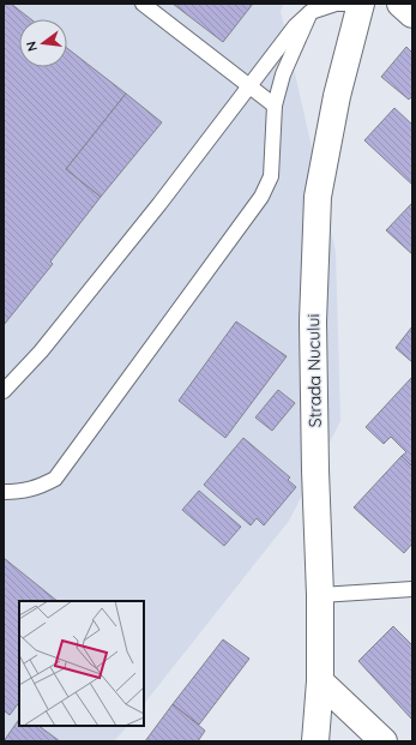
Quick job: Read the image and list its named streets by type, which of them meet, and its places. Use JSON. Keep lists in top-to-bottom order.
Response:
{
  "streets": {
    "street": ["Strada Nucului"]
  },
  "north": "left"
}
